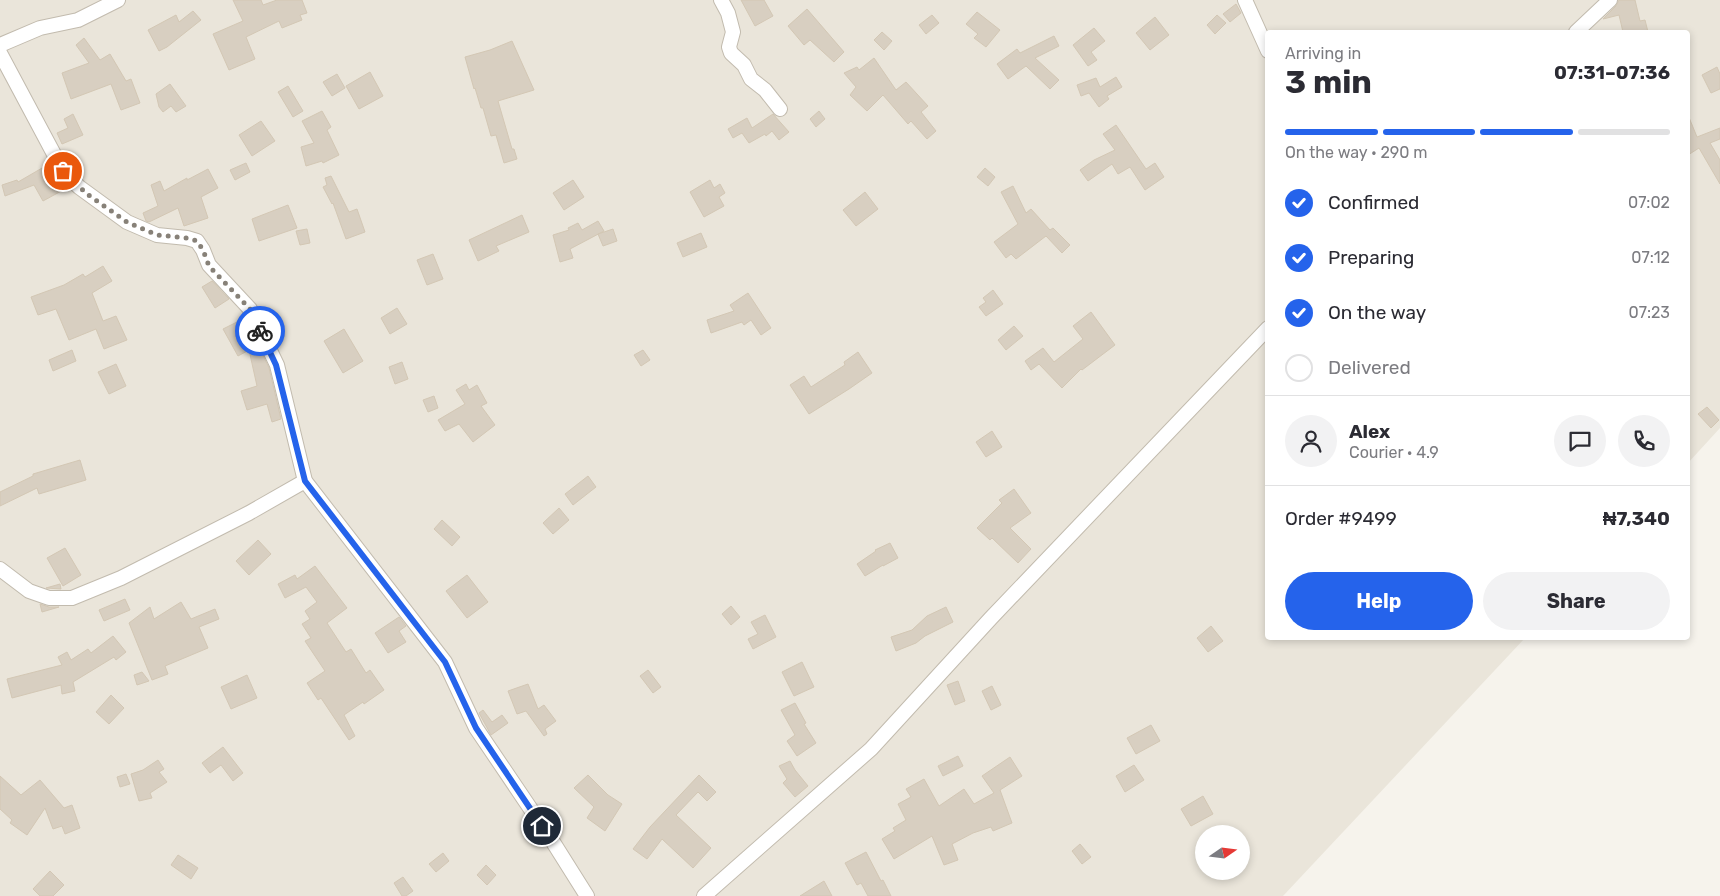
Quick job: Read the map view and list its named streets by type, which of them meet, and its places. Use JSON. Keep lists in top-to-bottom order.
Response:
{
  "north": "right",
  "page": {
    "heading": ["3 min", "Arriving in", "07:31–07:36"],
    "panel": [
      "Alex",
      "Courier · 4.9",
      "Order #9499",
      "₦7,340"
    ],
    "bar": "On the way · 290 m",
    "list": [
      ["Confirmed", "07:02"],
      ["Preparing", "07:12"],
      ["On the way", "07:23"],
      "Delivered"
    ],
    "buttons": ["Help", "Share"]
  }
}
